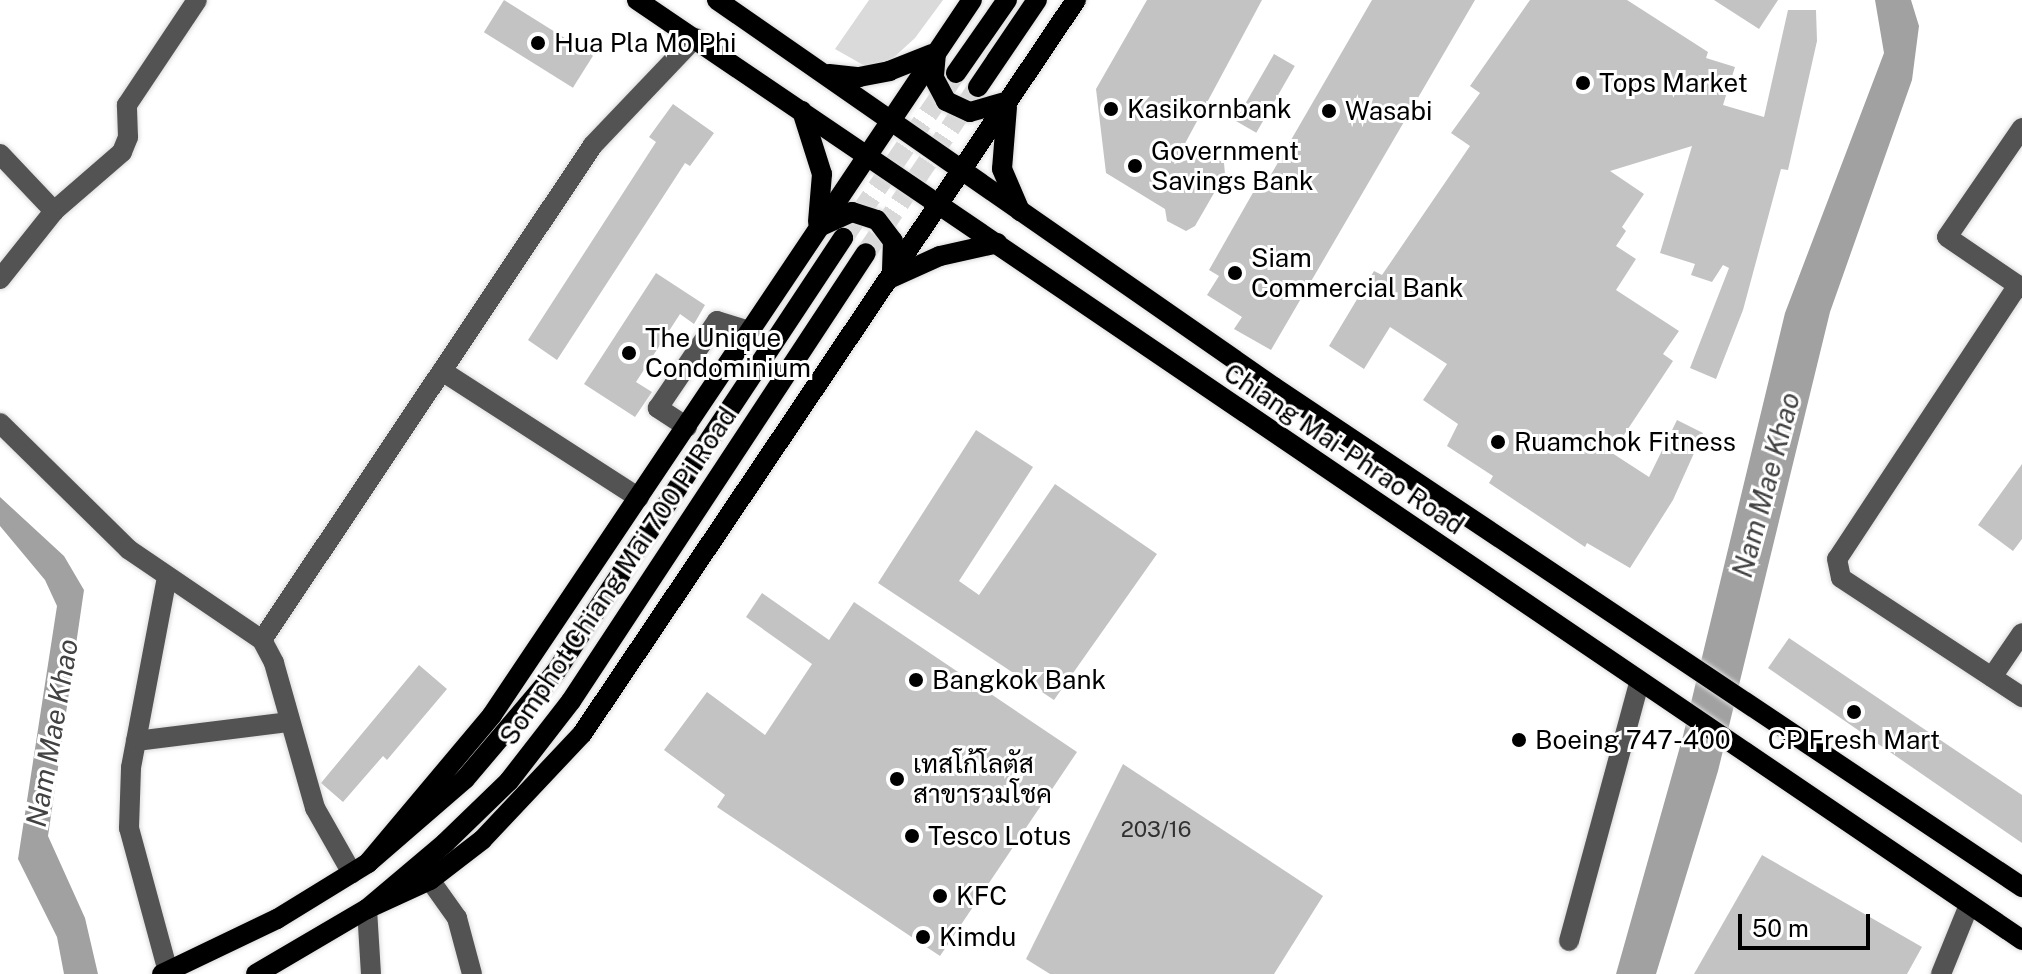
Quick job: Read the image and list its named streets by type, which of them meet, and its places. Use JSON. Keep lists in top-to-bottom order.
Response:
{
  "streets": {
    "main road": ["Chiang Mai-Phrao Road", "Somphot Chiang Mai 700 Pi Road"]
  },
  "water": ["Nam Mae Khao"],
  "places": [
    "Hua Pla Mo Phi",
    "Tops Market",
    "Kasikornbank",
    "Wasabi",
    "Government Savings Bank",
    "Siam Commercial Bank",
    "The Unique Condominium",
    "Ruamchok Fitness",
    "Bangkok Bank",
    "CP Fresh Mart",
    "Boeing 747-400",
    "เทสโก้โลตัส สาขารวมโชค",
    "Tesco Lotus",
    "KFC",
    "Kimdu"
  ],
  "house_numbers": ["203/16"],
  "scale_bar": "50 m"
}
